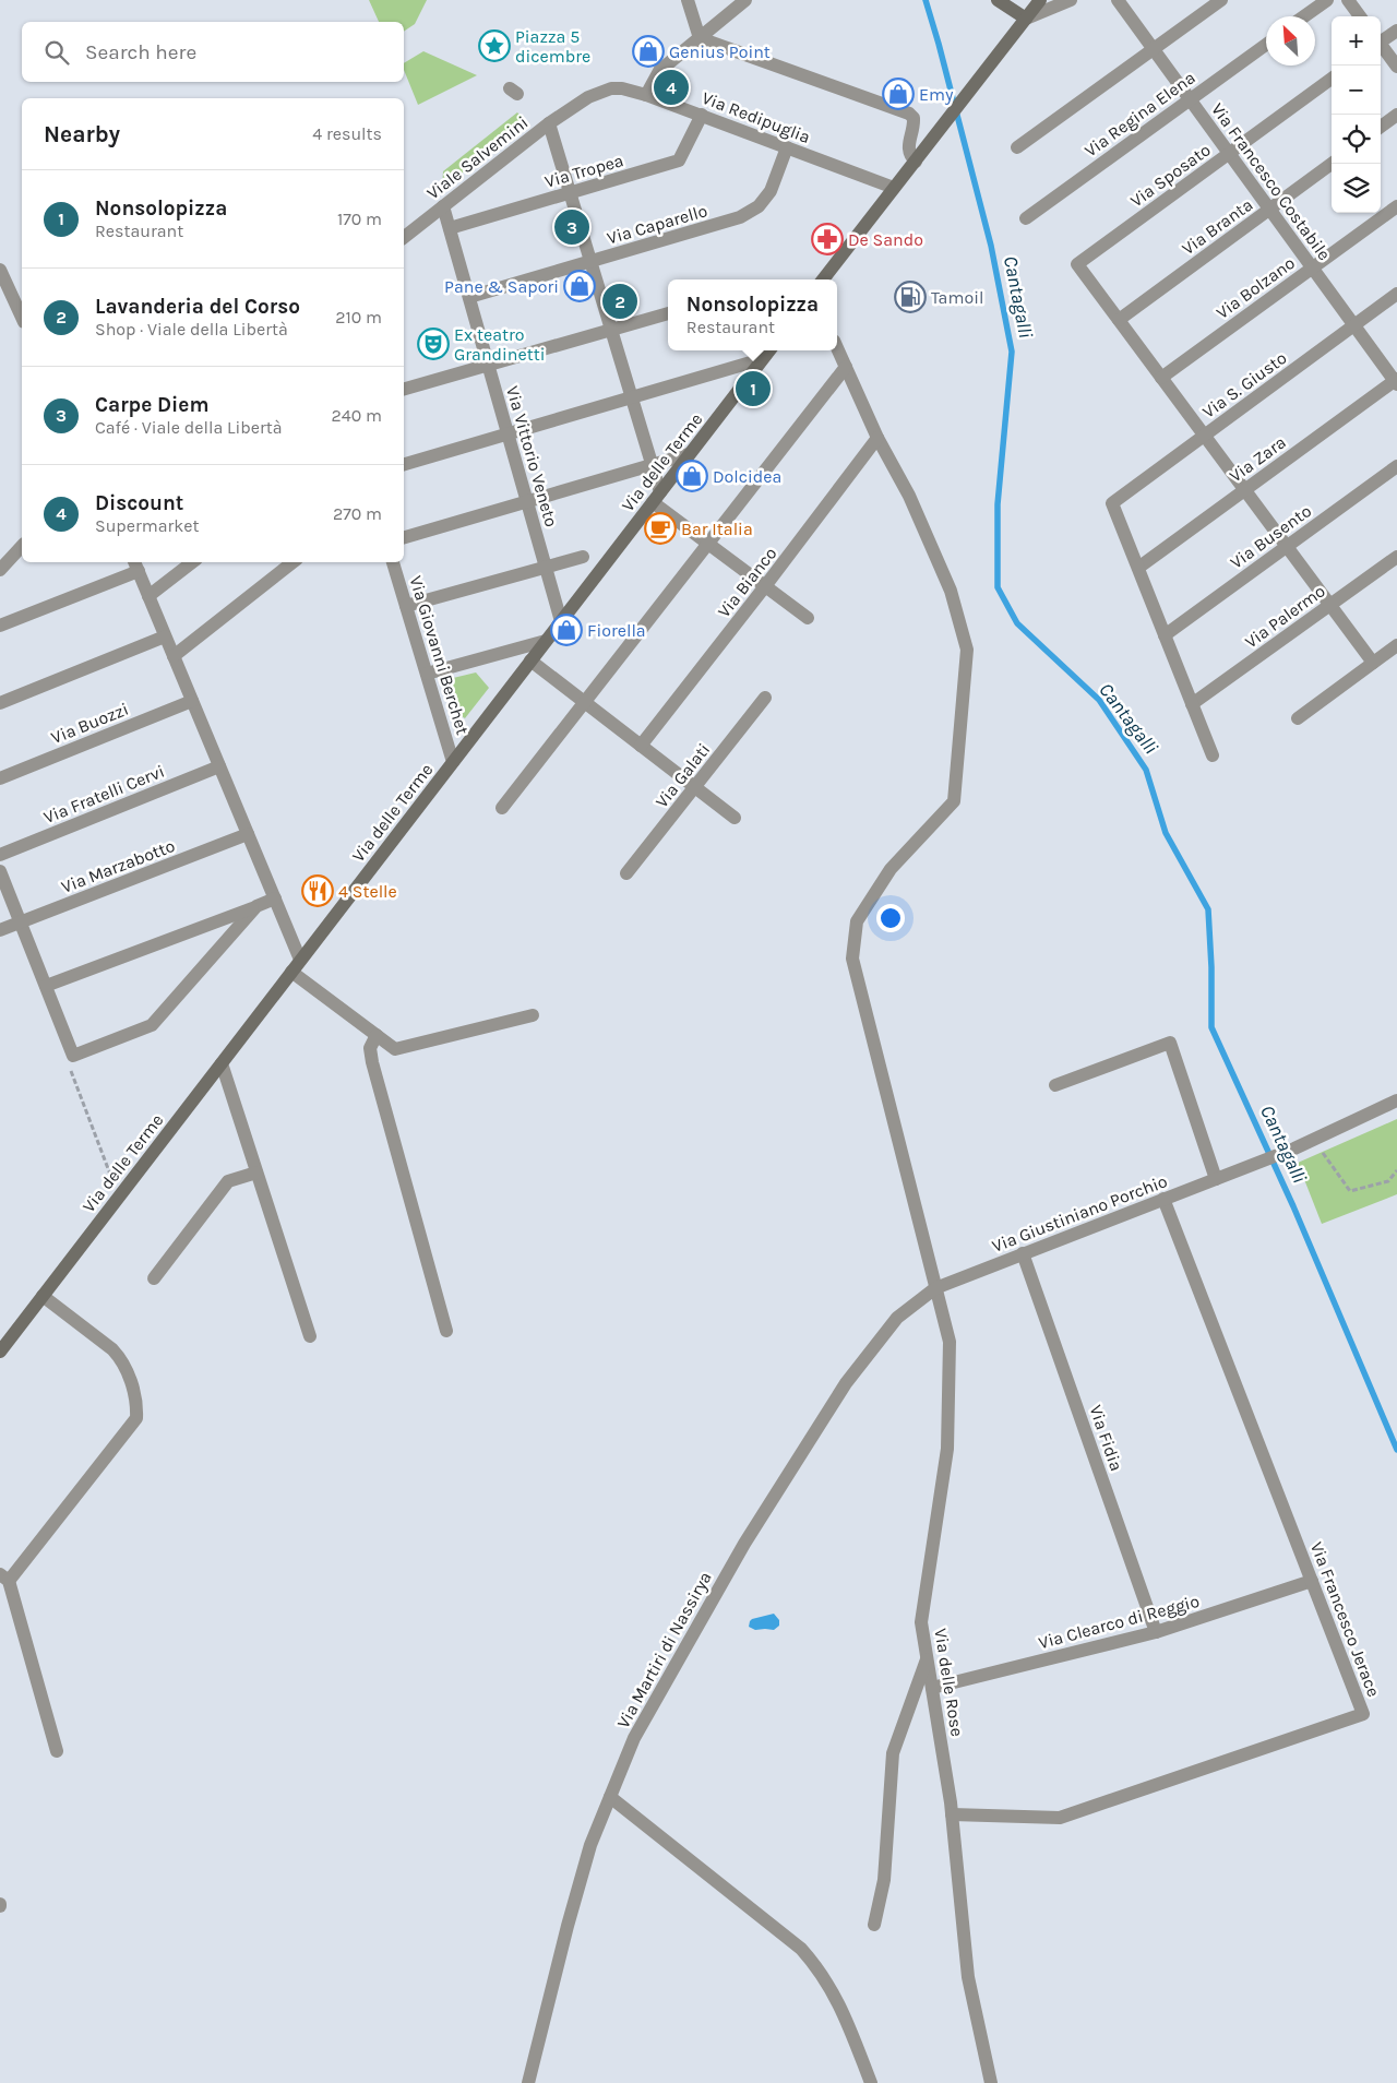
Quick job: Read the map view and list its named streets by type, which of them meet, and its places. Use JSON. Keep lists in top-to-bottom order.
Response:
{
  "streets": {
    "main road": ["Via delle Terme"],
    "street": [
      "Via Regina Elena",
      "Via Redipuglia",
      "Viale Salvemini",
      "Via Tropea",
      "Via Sposato",
      "Via Francesco Costabile",
      "Via Caparello",
      "Via Branta",
      "Via Bolzano",
      "Via S. Giusto",
      "Via Vittorio Veneto",
      "Via Zara",
      "Via Busento",
      "Via Bianco",
      "Via Palermo",
      "Via Giovanni Berchet",
      "Via Buozzi",
      "Via Galati",
      "Via Fratelli Cervi",
      "Via Marzabotto",
      "Via Giustiniano Porchio",
      "Via Fidia",
      "Via Francesco Jerace",
      "Via Clearco di Reggio",
      "Via Martiri di Nassirya",
      "Via delle Rose"
    ]
  },
  "crossings": [
    ["Via Regina Elena", "Via Francesco Costabile"],
    ["Via Redipuglia", "Viale Salvemini"],
    ["Via Redipuglia", "Via Tropea"],
    ["Via Redipuglia", "Via Caparello"],
    ["Viale Salvemini", "Via Vittorio Veneto"],
    ["Via Tropea", "Via Vittorio Veneto"],
    ["Via Sposato", "Via Francesco Costabile"],
    ["Via Sposato", "Via Branta"],
    ["Via Francesco Costabile", "Via Branta"],
    ["Via Francesco Costabile", "Via Bolzano"],
    ["Via Francesco Costabile", "Via S. Giusto"],
    ["Via Francesco Costabile", "Via Zara"],
    ["Via Caparello", "Via Vittorio Veneto"],
    ["Via S. Giusto", "Via Zara"],
    ["Via Vittorio Veneto", "Via delle Terme"],
    ["Via delle Terme", "Via Giovanni Berchet"],
    ["Via Bianco", "Via delle Rose"],
    ["Via Giustiniano Porchio", "Via Fidia"],
    ["Via Giustiniano Porchio", "Via Francesco Jerace"],
    ["Via Giustiniano Porchio", "Via Martiri di Nassirya"],
    ["Via Giustiniano Porchio", "Via delle Rose"],
    ["Via Fidia", "Via Clearco di Reggio"],
    ["Via Francesco Jerace", "Via Clearco di Reggio"],
    ["Via Francesco Jerace", "Via delle Rose"],
    ["Via Clearco di Reggio", "Via delle Rose"],
    ["Via Martiri di Nassirya", "Via delle Rose"]
  ],
  "water": ["Cantagalli"],
  "places": {
    "place": ["Piazza 5 dicembre"],
    "shop": [
      "Genius Point",
      "Emy",
      "Pane & Sapori",
      "Dolcidea",
      "Fiorella"
    ],
    "pharmacy": ["De Sando"],
    "fuel station": ["Tamoil"],
    "theatre": ["Ex teatro Grandinetti"],
    "cafe": ["Bar Italia"],
    "restaurant": ["4 Stelle"]
  },
  "north": "top left",
  "page": {
    "map_buttons": ["+", "−"],
    "search": "Search here",
    "pins": [
      "4",
      "3",
      "2",
      "1"
    ],
    "heading": ["Nearby", "4 results"],
    "list": [
      {
        "mark": "1",
        "name": "Nonsolopizza",
        "note": "Restaurant",
        "value": "170 m"
      },
      {
        "mark": "2",
        "name": "Lavanderia del Corso",
        "note": "Shop · Viale della Libertà",
        "value": "210 m"
      },
      {
        "mark": "3",
        "name": "Carpe Diem",
        "note": "Café · Viale della Libertà",
        "value": "240 m"
      },
      {
        "mark": "4",
        "name": "Discount",
        "note": "Supermarket",
        "value": "270 m"
      }
    ],
    "popup": ["Nonsolopizza", "Restaurant"]
  }
}
